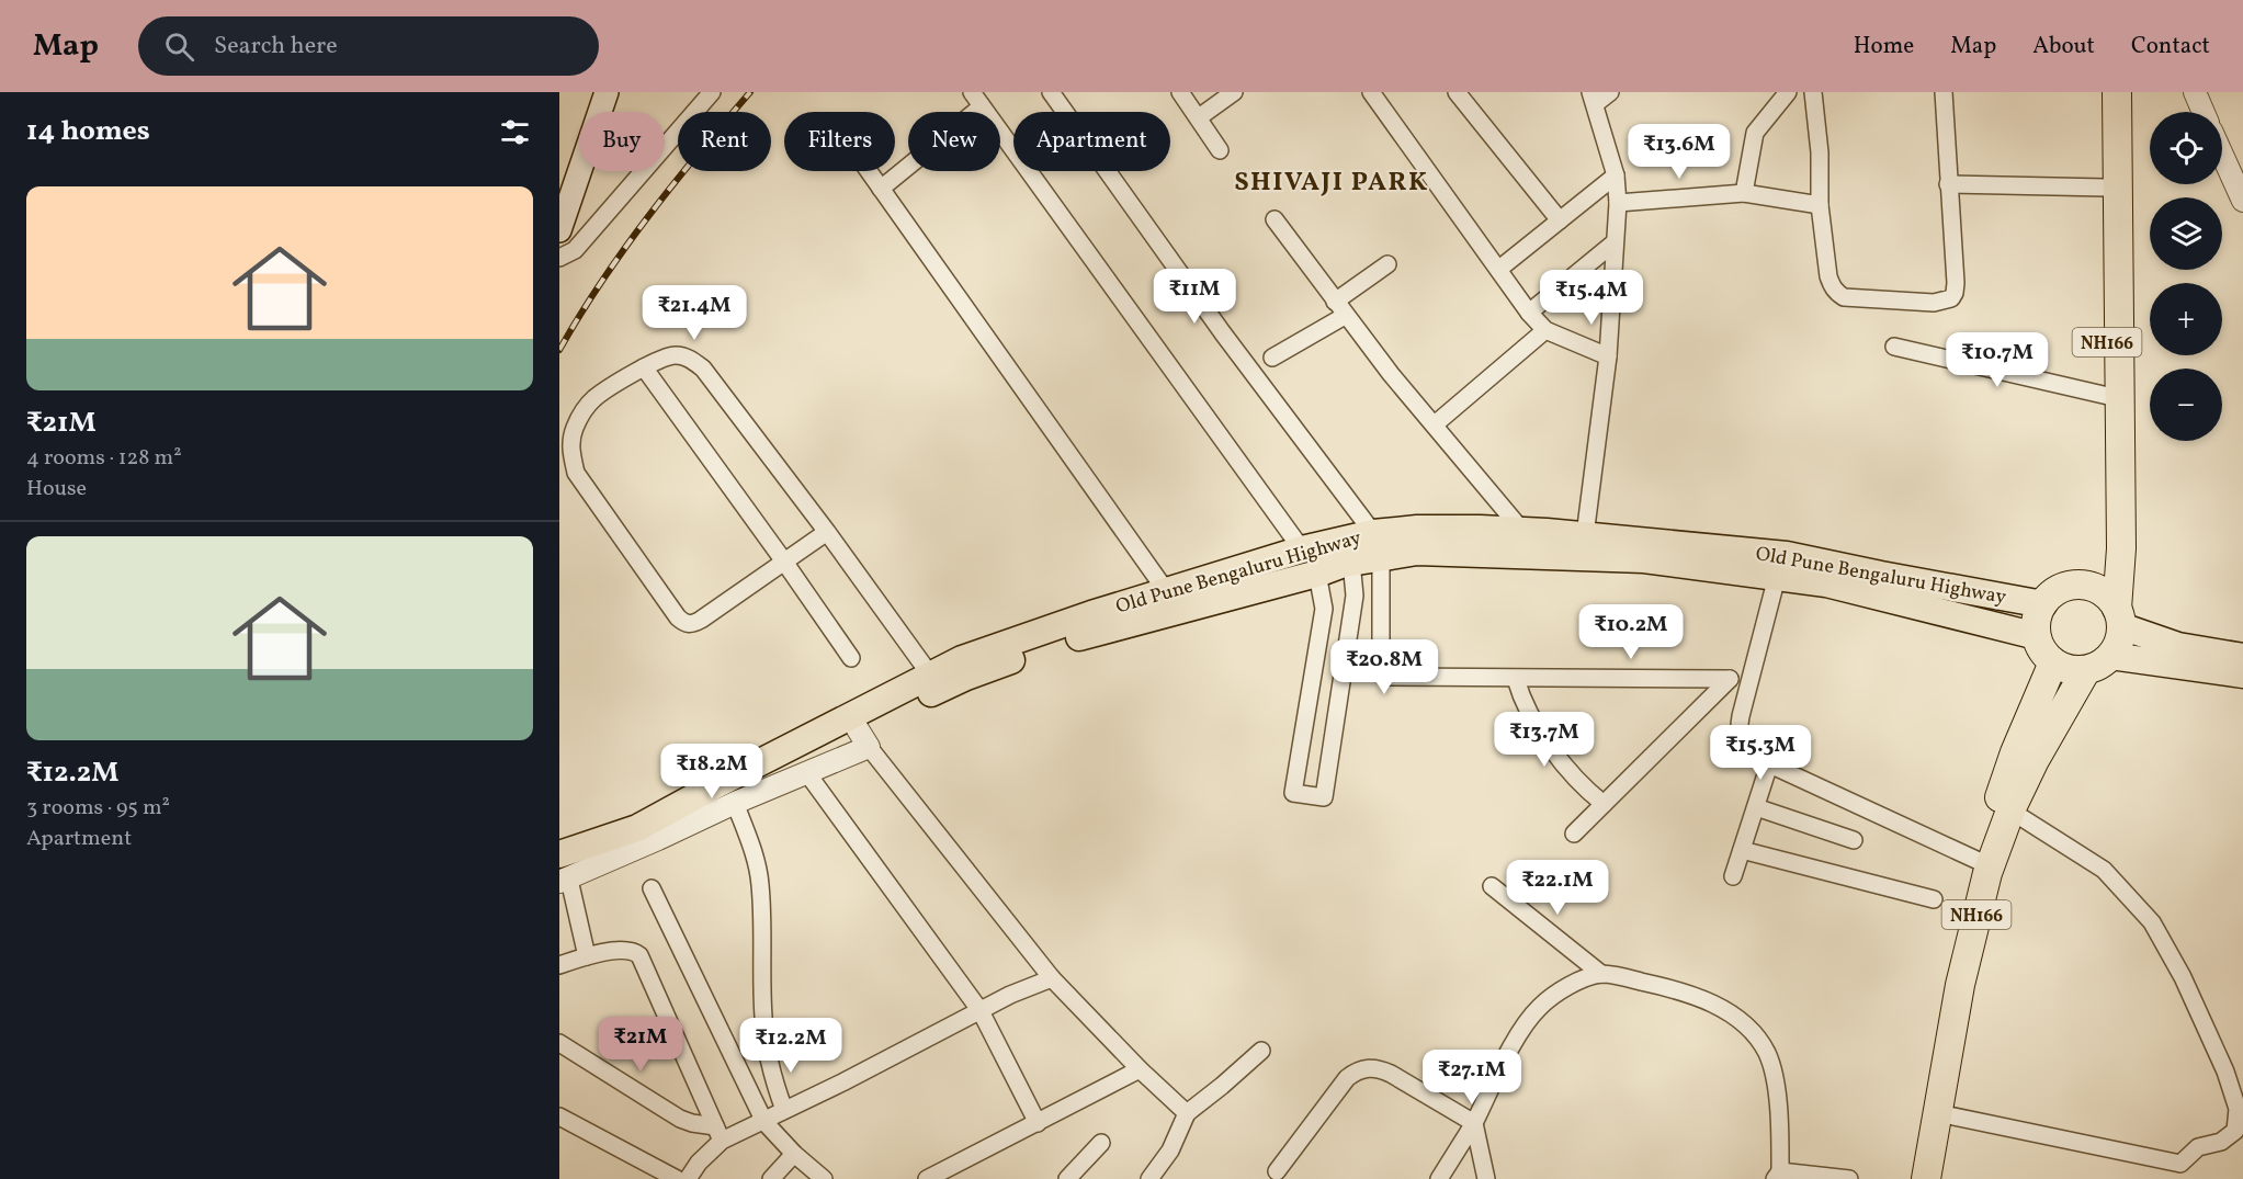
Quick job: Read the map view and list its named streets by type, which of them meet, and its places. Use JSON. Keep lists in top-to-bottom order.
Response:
{
  "streets": {
    "highway": ["NH166"],
    "main road": ["Old Pune Bengaluru Highway"]
  },
  "crossings": [
    ["NH166", "Old Pune Bengaluru Highway"]
  ],
  "districts": ["SHIVAJI PARK"],
  "page": {
    "header": "Map",
    "search": "Search here",
    "nav": [
      "Home",
      "Map",
      "About",
      "Contact"
    ],
    "heading": "14 homes",
    "map_buttons": ["+", "−"],
    "chip": [
      "Buy",
      "Rent",
      "Filters",
      "New",
      "Apartment"
    ],
    "price": [
      "₹13.6M",
      "₹11M",
      "₹15.4M",
      "₹21.4M",
      "₹10.7M",
      "₹10.2M",
      "₹20.8M",
      "₹13.7M",
      "₹15.3M",
      "₹18.2M",
      "₹22.1M",
      "₹21M",
      "₹12.2M",
      "₹27.1M"
    ],
    "list": [
      {
        "name": "₹21M",
        "note": "4 rooms · 128 m² · House"
      },
      {
        "name": "₹12.2M",
        "note": "3 rooms · 95 m² · Apartment"
      }
    ]
  }
}
